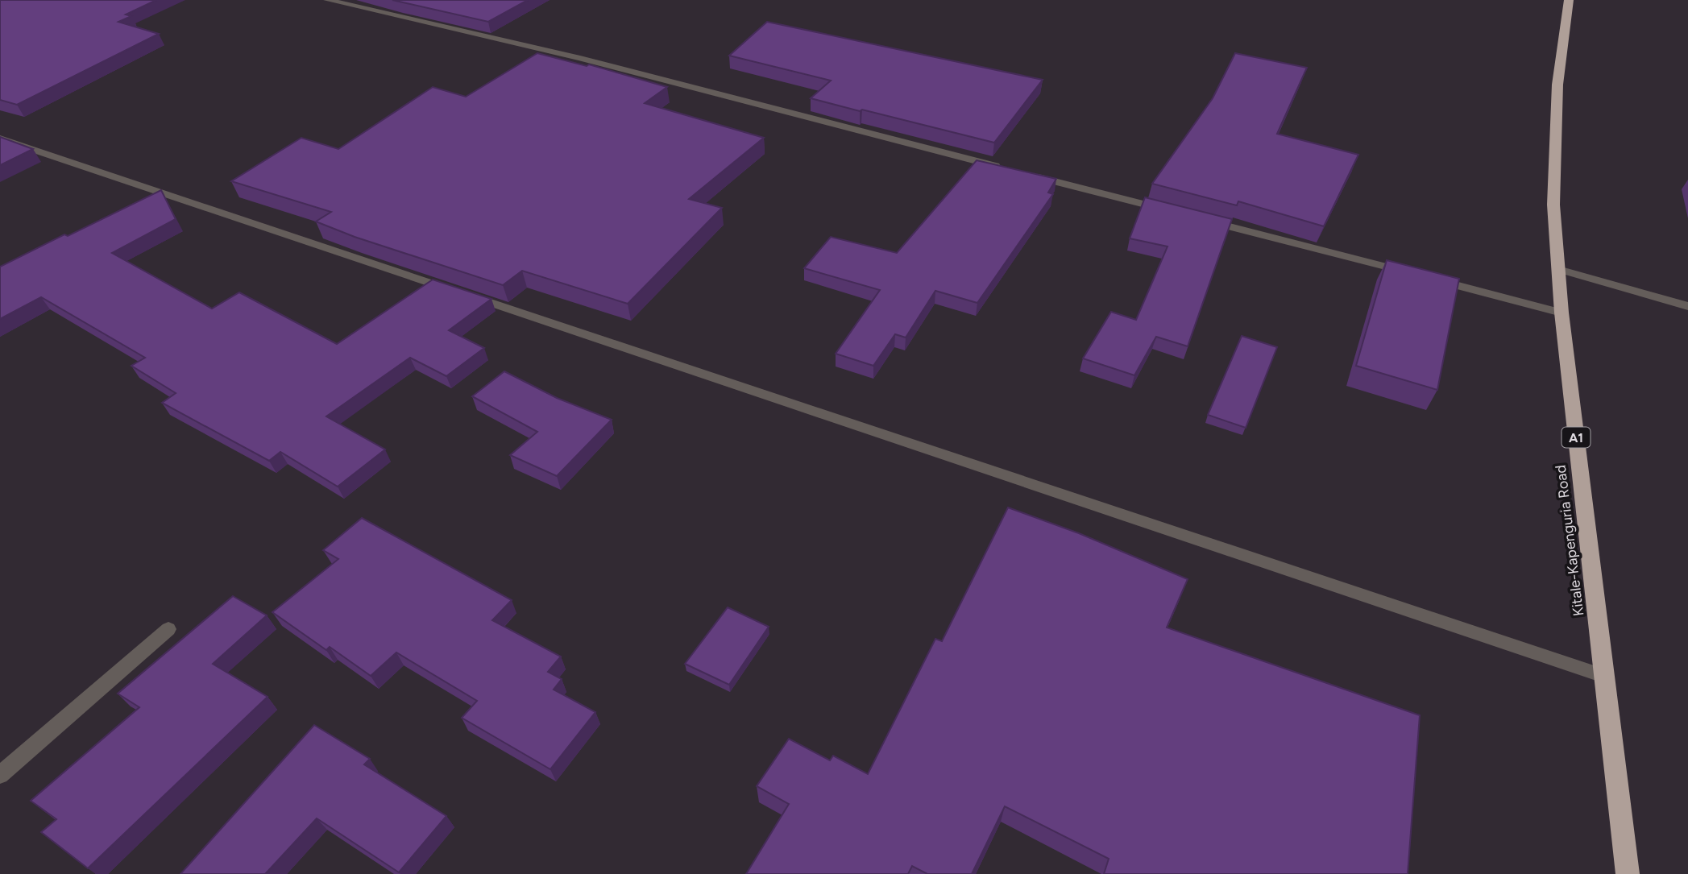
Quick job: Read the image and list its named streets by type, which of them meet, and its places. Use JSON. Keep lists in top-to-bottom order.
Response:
{
  "streets": {
    "highway": ["A1", "Kitale-Kapenguria Road"]
  }
}
